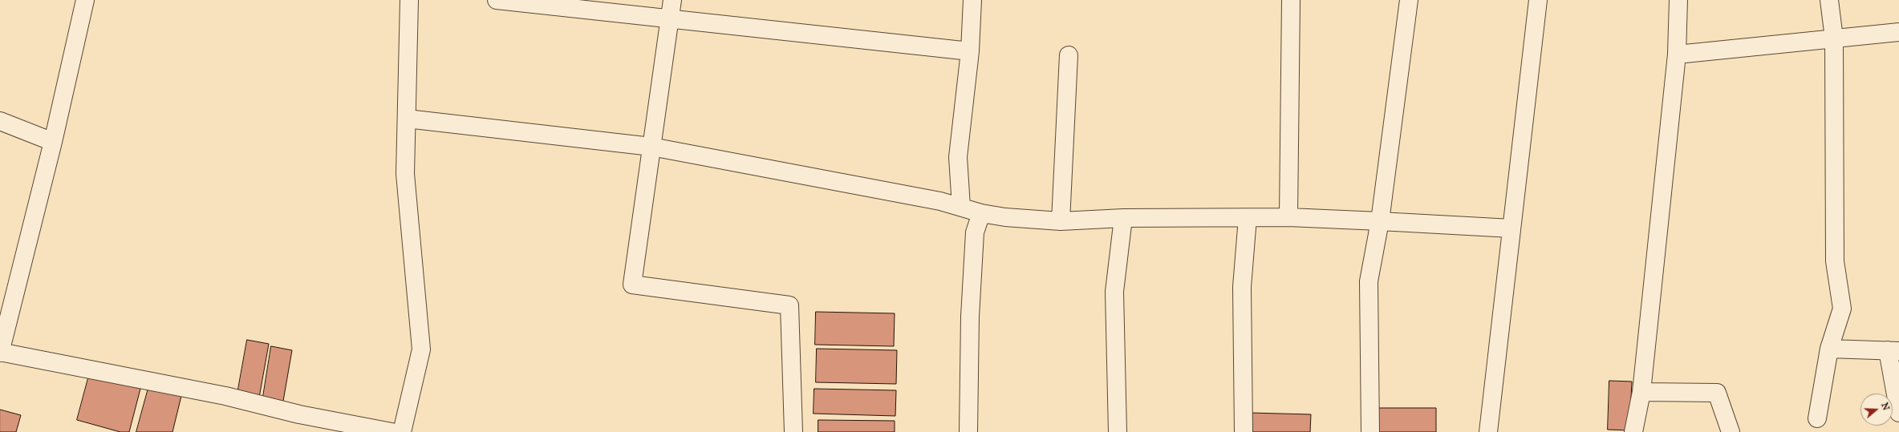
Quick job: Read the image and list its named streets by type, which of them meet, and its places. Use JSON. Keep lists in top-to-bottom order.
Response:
{
  "north": "right"
}
